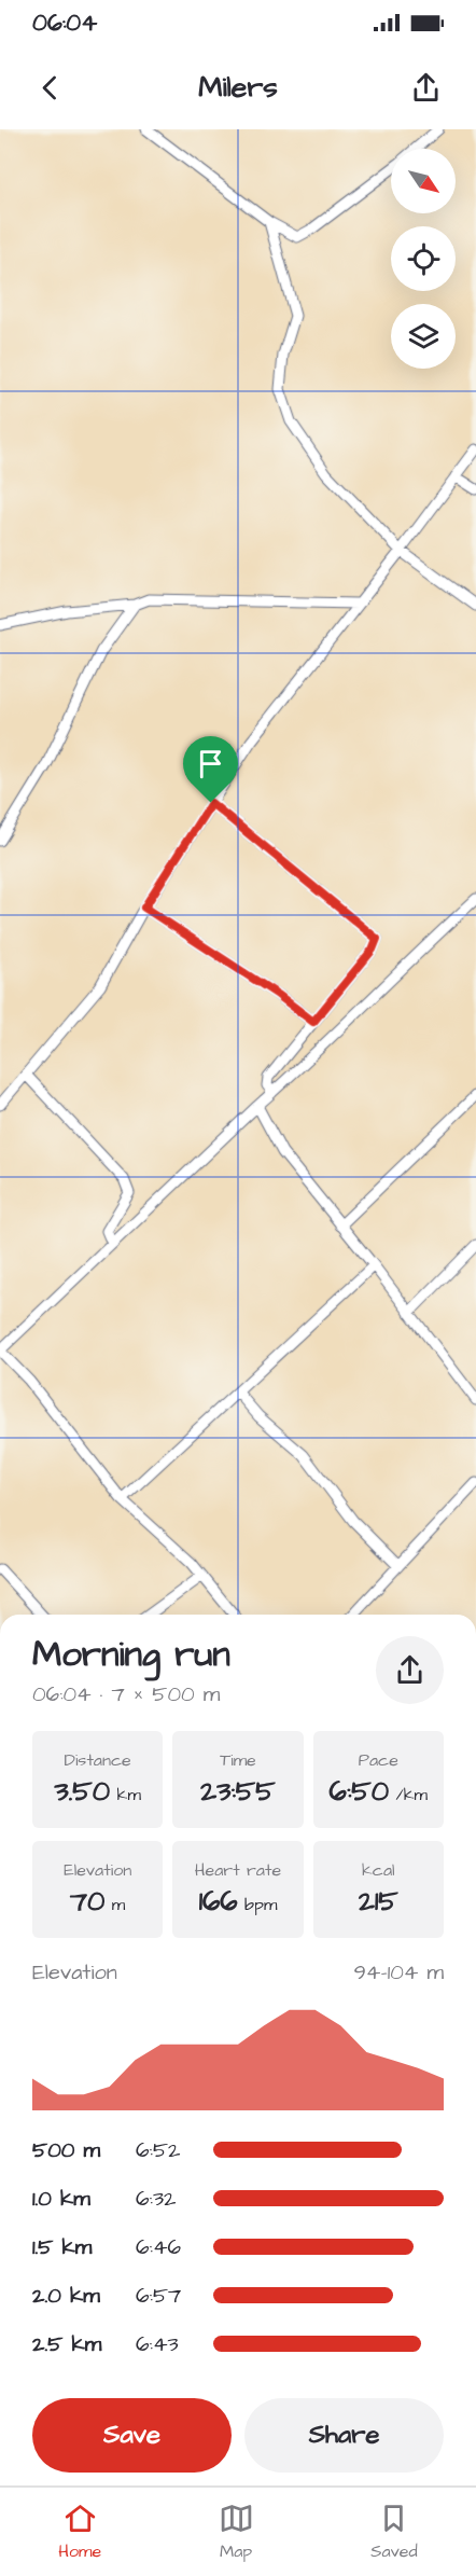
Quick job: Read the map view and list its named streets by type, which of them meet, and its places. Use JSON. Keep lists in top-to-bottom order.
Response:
{
  "north": "bottom right",
  "page": {
    "status": "06:04",
    "header": "Milers",
    "heading": ["Morning run", "06:04 · 7 × 500 m"],
    "stats": [
      ["Distance", "3.50 km"],
      ["Time", "23:55"],
      ["Pace", "6:50 /km"],
      ["Elevation", "70 m"],
      ["Heart rate", "166 bpm"],
      ["kcal", "215"]
    ],
    "chart": ["Elevation", "94–104 m"],
    "list": [
      {
        "name": "500 m",
        "note": "6:52"
      },
      {
        "name": "1.0 km",
        "note": "6:32"
      },
      {
        "name": "1.5 km",
        "note": "6:46"
      },
      {
        "name": "2.0 km",
        "note": "6:57"
      },
      {
        "name": "2.5 km",
        "note": "6:43"
      }
    ],
    "buttons": ["Save", "Share"],
    "tabs": ["Home", "Map", "Saved"]
  }
}
